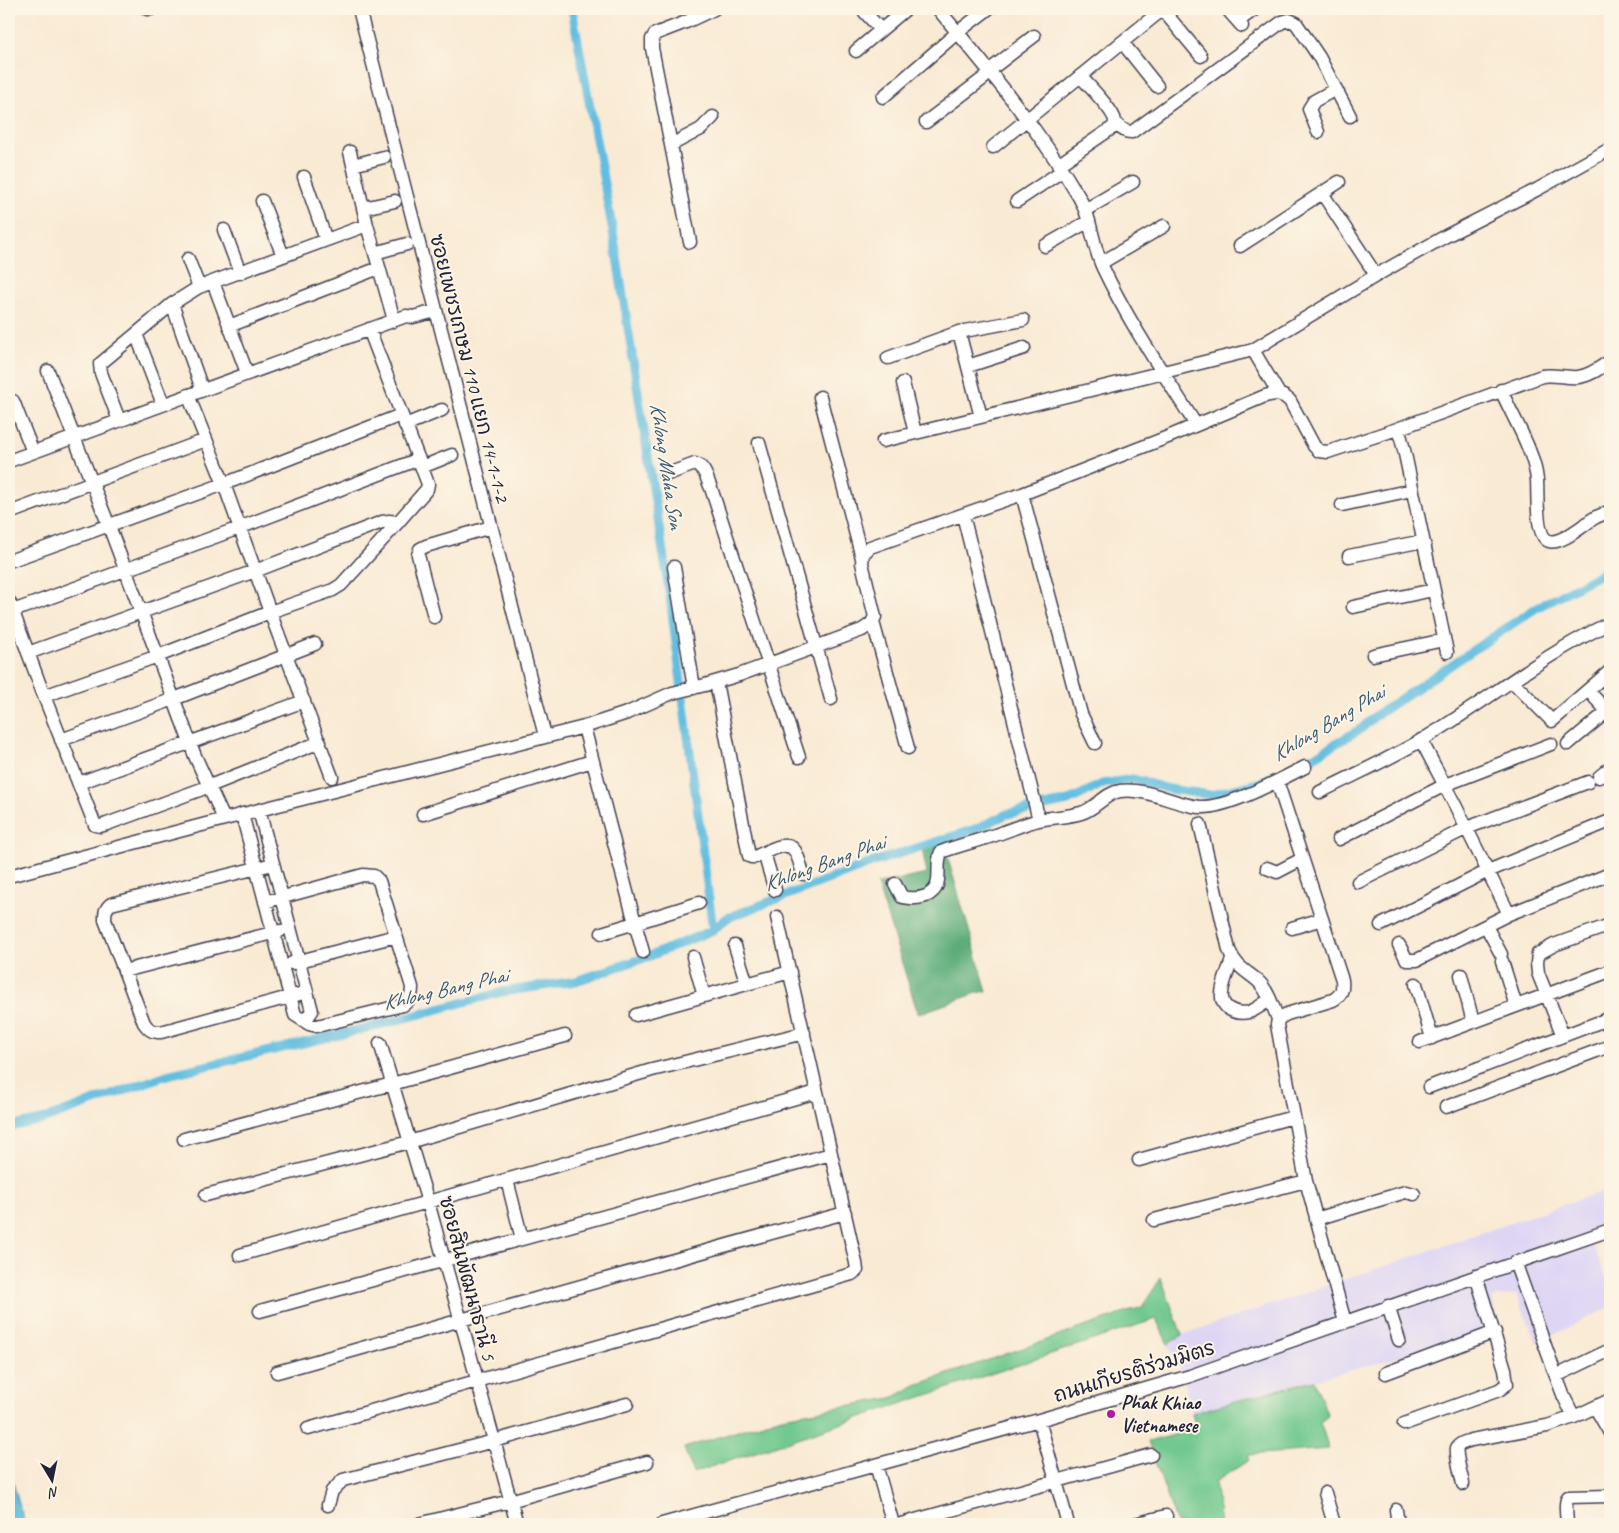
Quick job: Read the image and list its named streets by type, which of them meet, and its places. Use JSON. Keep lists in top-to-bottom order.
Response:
{
  "streets": {
    "street": ["ซอยเพชรเกษม 110 แยก 14-1-1-2", "ซอยสินพัฒนาธานี 5", "ถนนเกียรติร่วมมิตร"]
  },
  "water": ["Khlong Maha Son", "Khlong Bang Phai"],
  "places": ["Phak Khiao Vietnamese"],
  "north": "bottom"
}
